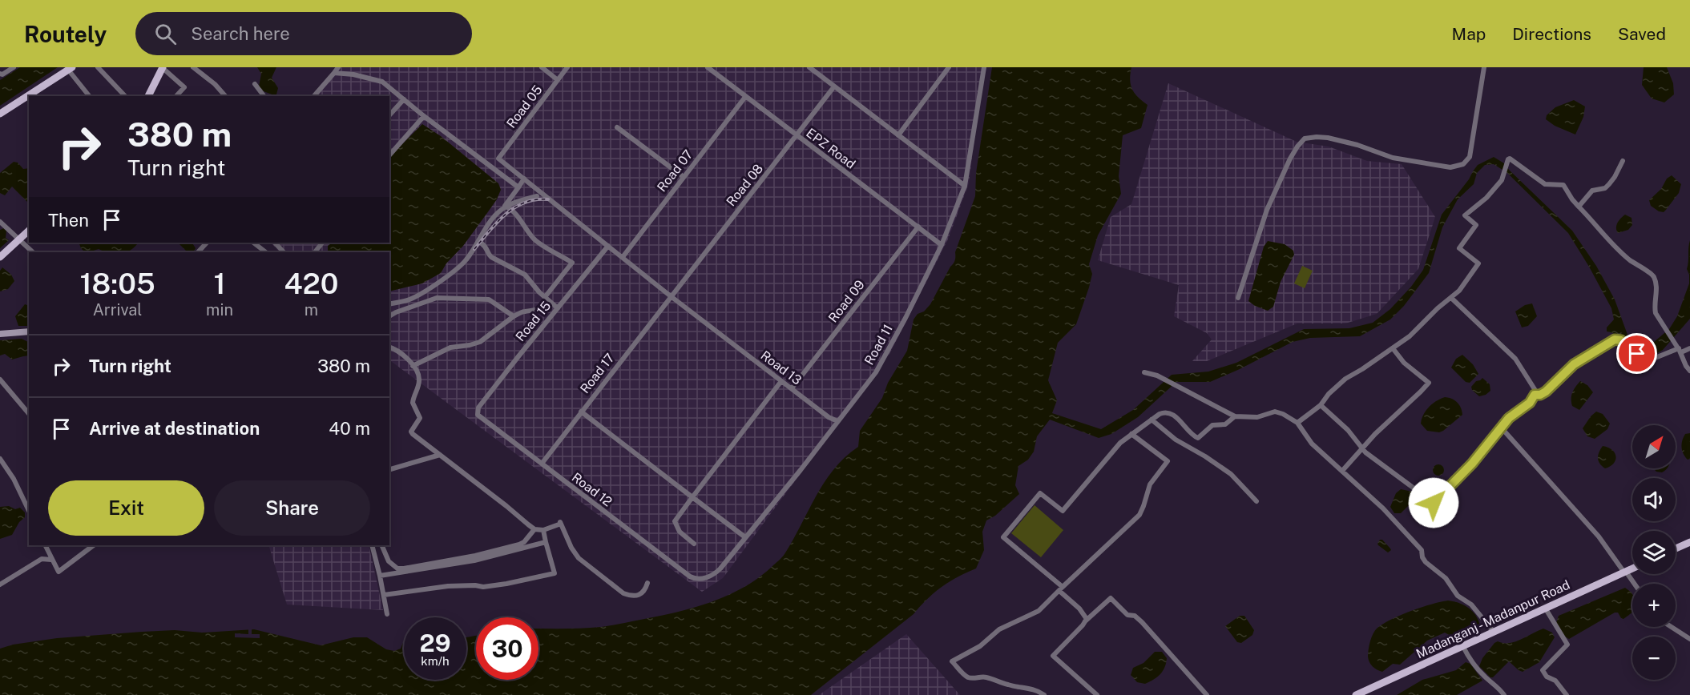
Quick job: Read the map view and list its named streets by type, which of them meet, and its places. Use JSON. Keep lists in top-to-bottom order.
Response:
{
  "streets": {
    "main road": ["Madanganj - Madanpur Road"],
    "street": [
      "Road 05",
      "EPZ Road",
      "Road 07",
      "Road 08",
      "Road 09",
      "Road 15",
      "Road 11",
      "Road 13",
      "Road 17",
      "Road 12"
    ]
  },
  "crossings": [
    ["Road 05", "Road 13"],
    ["EPZ Road", "Road 07"],
    ["EPZ Road", "Road 08"],
    ["EPZ Road", "Road 09"],
    ["EPZ Road", "Road 11"],
    ["Road 07", "Road 13"],
    ["Road 08", "Road 13"],
    ["Road 08", "Road 17"],
    ["Road 09", "Road 13"],
    ["Road 15", "Road 13"],
    ["Road 15", "Road 12"],
    ["Road 11", "Road 13"],
    ["Road 11", "Road 12"],
    ["Road 13", "Road 17"],
    ["Road 17", "Road 12"]
  ],
  "north": "top right",
  "page": {
    "header": "Routely",
    "search": "Search here",
    "nav": ["Map", "Directions", "Saved"],
    "turn": ["380 m", "Turn right"],
    "then": "Then",
    "eta": [
      "18:05",
      "Arrival",
      "1",
      "min",
      "420",
      "m"
    ],
    "list": [
      {
        "name": "Turn right",
        "value": "380 m"
      },
      {
        "name": "Arrive at destination",
        "value": "40 m"
      }
    ],
    "map_buttons": ["+", "−"],
    "buttons": ["Exit", "Share"],
    "speed": "29 km/h",
    "limit": "30"
  }
}
